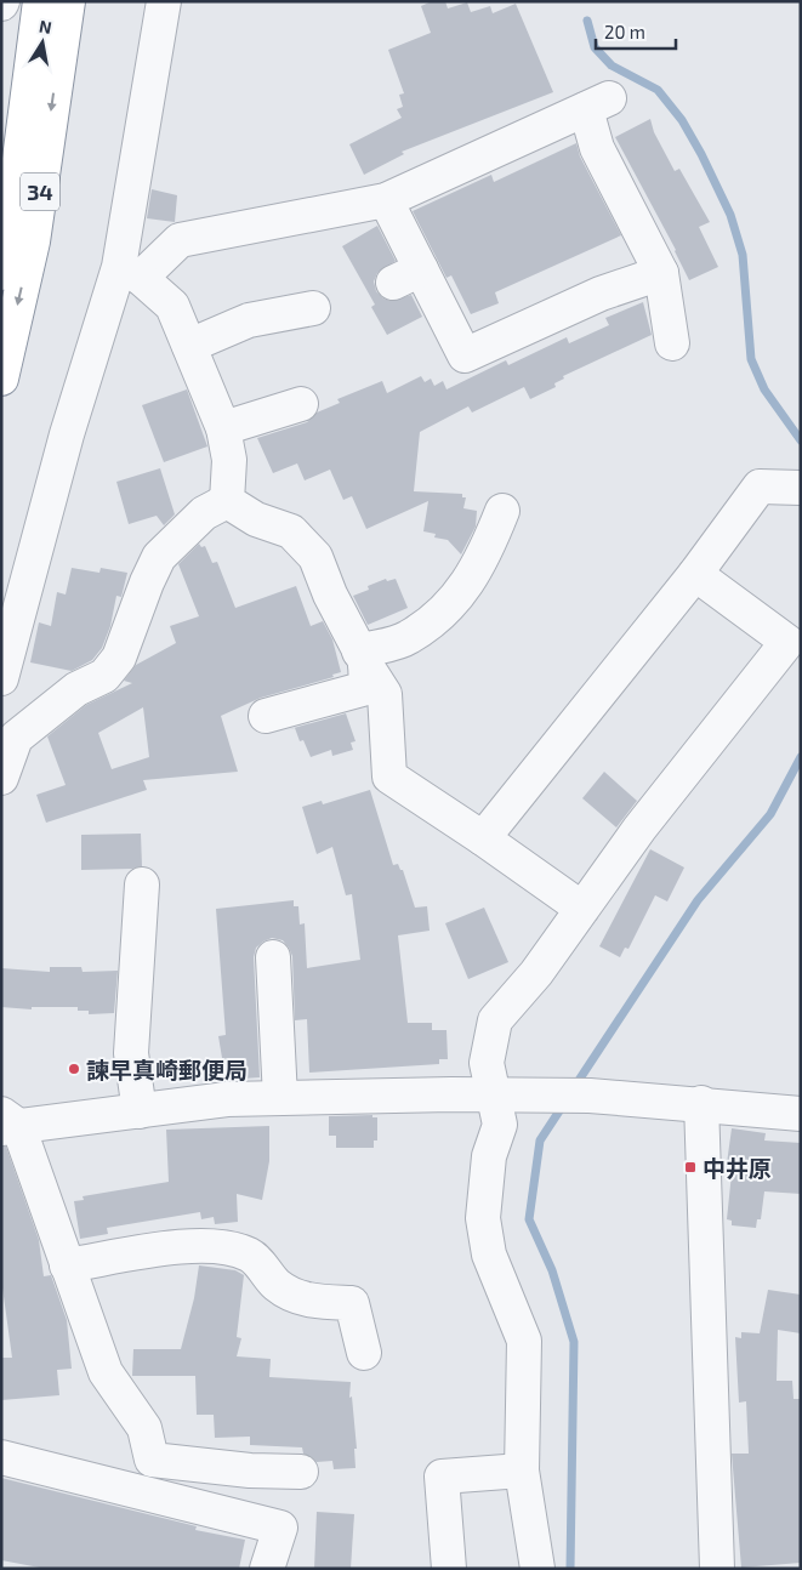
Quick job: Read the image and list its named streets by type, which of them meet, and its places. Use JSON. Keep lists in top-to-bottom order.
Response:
{
  "streets": {
    "highway": ["34"]
  },
  "places": {
    "other": ["諫早真崎郵便局"],
    "transit": ["中井原"]
  },
  "scale_bar": "20 m",
  "north": "top"
}
